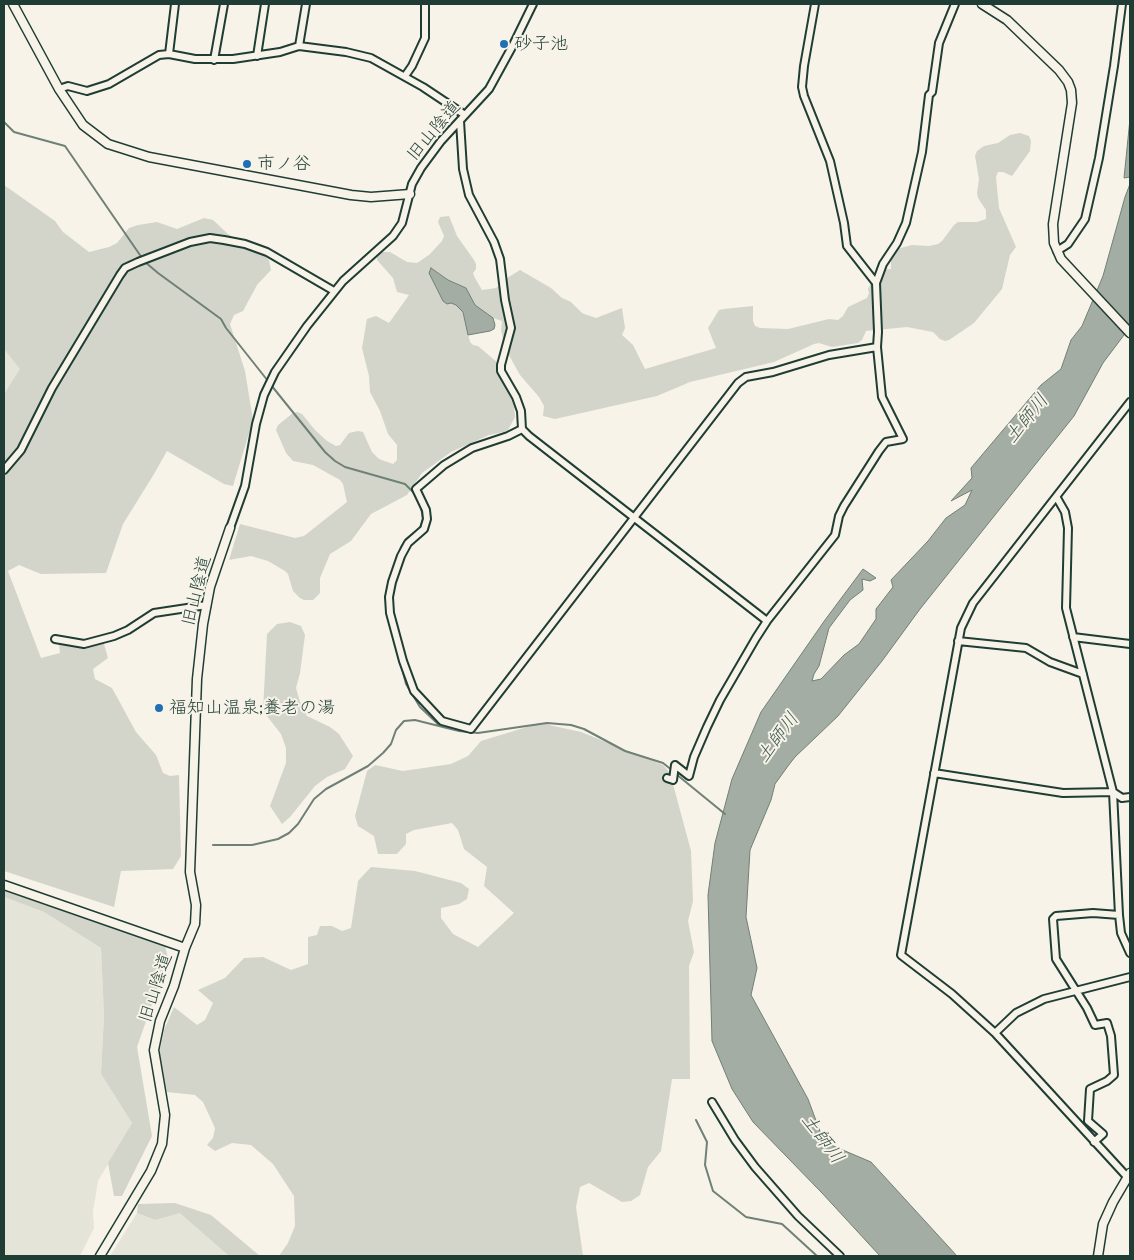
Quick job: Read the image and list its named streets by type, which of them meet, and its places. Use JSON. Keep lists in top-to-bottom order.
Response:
{
  "streets": {
    "street": ["旧山陰道"]
  },
  "water": ["土師川"],
  "places": ["砂子池", "市ノ谷", "福知山温泉;養老の湯"]
}
